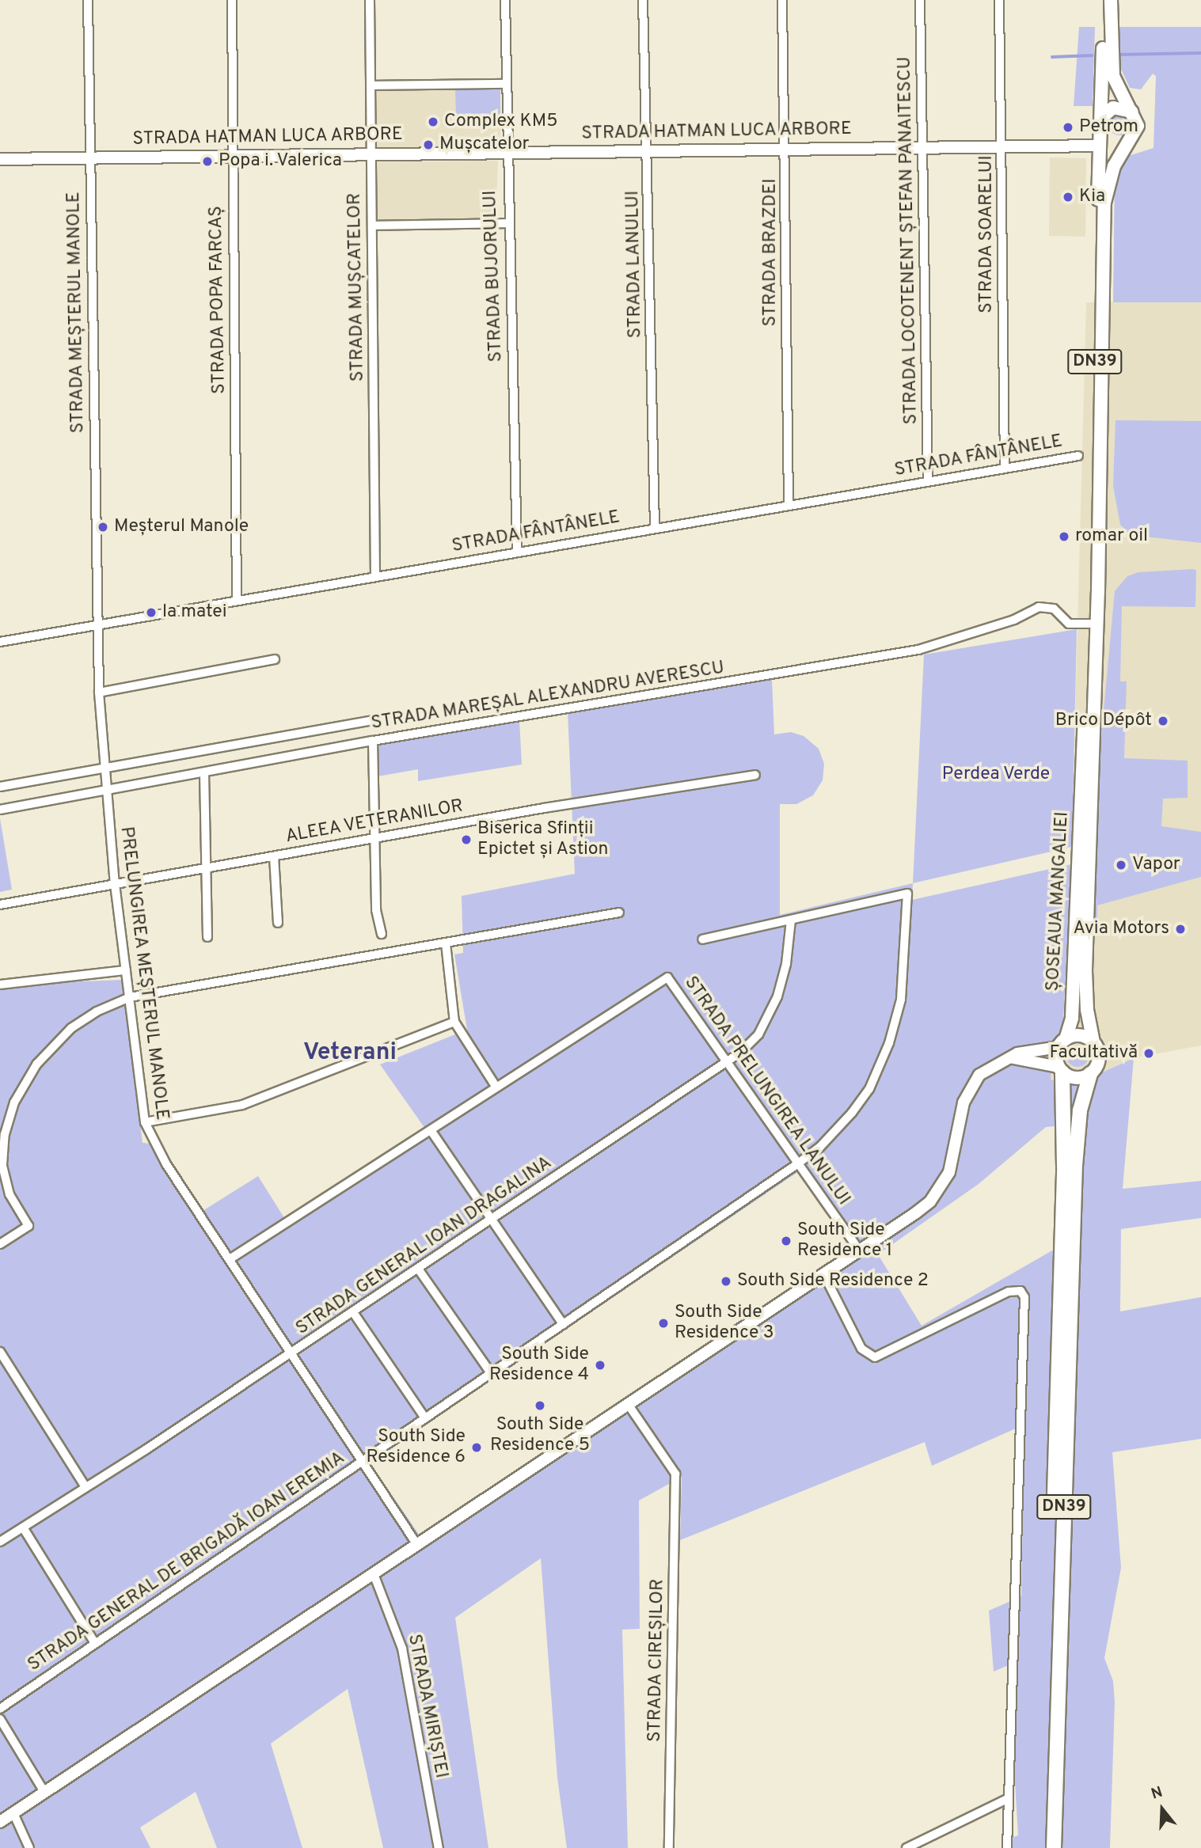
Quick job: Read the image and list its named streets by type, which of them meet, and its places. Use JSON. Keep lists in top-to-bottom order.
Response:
{
  "streets": {
    "highway": ["DN39"],
    "main road": ["STRADA HATMAN LUCA ARBORE", "ȘOSEAUA MANGALIEI"],
    "street": [
      "STRADA SOARELUI",
      "STRADA LOCOTENENT ȘTEFAN PANAITESCU",
      "STRADA BRAZDEI",
      "STRADA LANULUI",
      "STRADA BUJORULUI",
      "STRADA MUȘCATELOR",
      "STRADA POPA FARCAȘ",
      "STRADA MEȘTERUL MANOLE",
      "STRADA FÂNTÂNELE",
      "STRADA MAREȘAL ALEXANDRU AVERESCU",
      "ALEEA VETERANILOR",
      "PRELUNGIREA MEȘTERUL MANOLE",
      "STRADA PRELUNGIREA LANULUI",
      "STRADA GENERAL IOAN DRAGALINA",
      "STRADA GENERAL DE BRIGADĂ IOAN EREMIA",
      "STRADA CIREȘILOR",
      "STRADA MIRIȘTEI"
    ]
  },
  "crossings": [
    ["STRADA HATMAN LUCA ARBORE", "STRADA SOARELUI"],
    ["STRADA HATMAN LUCA ARBORE", "STRADA LOCOTENENT ȘTEFAN PANAITESCU"],
    ["STRADA HATMAN LUCA ARBORE", "STRADA BRAZDEI"],
    ["STRADA HATMAN LUCA ARBORE", "STRADA LANULUI"],
    ["STRADA HATMAN LUCA ARBORE", "STRADA BUJORULUI"],
    ["STRADA HATMAN LUCA ARBORE", "STRADA MUȘCATELOR"],
    ["STRADA HATMAN LUCA ARBORE", "STRADA POPA FARCAȘ"],
    ["STRADA HATMAN LUCA ARBORE", "STRADA MEȘTERUL MANOLE"],
    ["STRADA HATMAN LUCA ARBORE", "ȘOSEAUA MANGALIEI"],
    ["STRADA SOARELUI", "STRADA FÂNTÂNELE"],
    ["STRADA LOCOTENENT ȘTEFAN PANAITESCU", "STRADA FÂNTÂNELE"],
    ["STRADA BRAZDEI", "STRADA FÂNTÂNELE"],
    ["STRADA LANULUI", "STRADA FÂNTÂNELE"],
    ["STRADA BUJORULUI", "STRADA FÂNTÂNELE"],
    ["STRADA MUȘCATELOR", "STRADA FÂNTÂNELE"],
    ["STRADA POPA FARCAȘ", "STRADA FÂNTÂNELE"],
    ["STRADA MEȘTERUL MANOLE", "STRADA FÂNTÂNELE"],
    ["STRADA MEȘTERUL MANOLE", "PRELUNGIREA MEȘTERUL MANOLE"],
    ["DN39", "ȘOSEAUA MANGALIEI"],
    ["STRADA FÂNTÂNELE", "PRELUNGIREA MEȘTERUL MANOLE"],
    ["STRADA MAREȘAL ALEXANDRU AVERESCU", "ȘOSEAUA MANGALIEI"],
    ["STRADA MAREȘAL ALEXANDRU AVERESCU", "PRELUNGIREA MEȘTERUL MANOLE"],
    ["ALEEA VETERANILOR", "PRELUNGIREA MEȘTERUL MANOLE"],
    ["PRELUNGIREA MEȘTERUL MANOLE", "STRADA GENERAL IOAN DRAGALINA"],
    ["PRELUNGIREA MEȘTERUL MANOLE", "STRADA GENERAL DE BRIGADĂ IOAN EREMIA"],
    ["STRADA PRELUNGIREA LANULUI", "STRADA GENERAL IOAN DRAGALINA"],
    ["STRADA PRELUNGIREA LANULUI", "STRADA GENERAL DE BRIGADĂ IOAN EREMIA"],
    ["STRADA GENERAL IOAN DRAGALINA", "STRADA GENERAL DE BRIGADĂ IOAN EREMIA"]
  ],
  "districts": ["Veterani"],
  "parks": ["Perdea Verde"],
  "places": [
    "Complex KM5",
    "Petrom",
    "Mușcatelor",
    "Popa i. Valerica",
    "Kia",
    "Meșterul Manole",
    "romar oil",
    "la matei",
    "Brico Dépôt",
    "Biserica Sfinții Epictet și Astion",
    "Vapor",
    "Avia Motors",
    "Facultativă",
    "South Side Residence 1",
    "South Side Residence 2",
    "South Side Residence 3",
    "South Side Residence 4",
    "South Side Residence 5",
    "South Side Residence 6"
  ],
  "north": "top"
}
